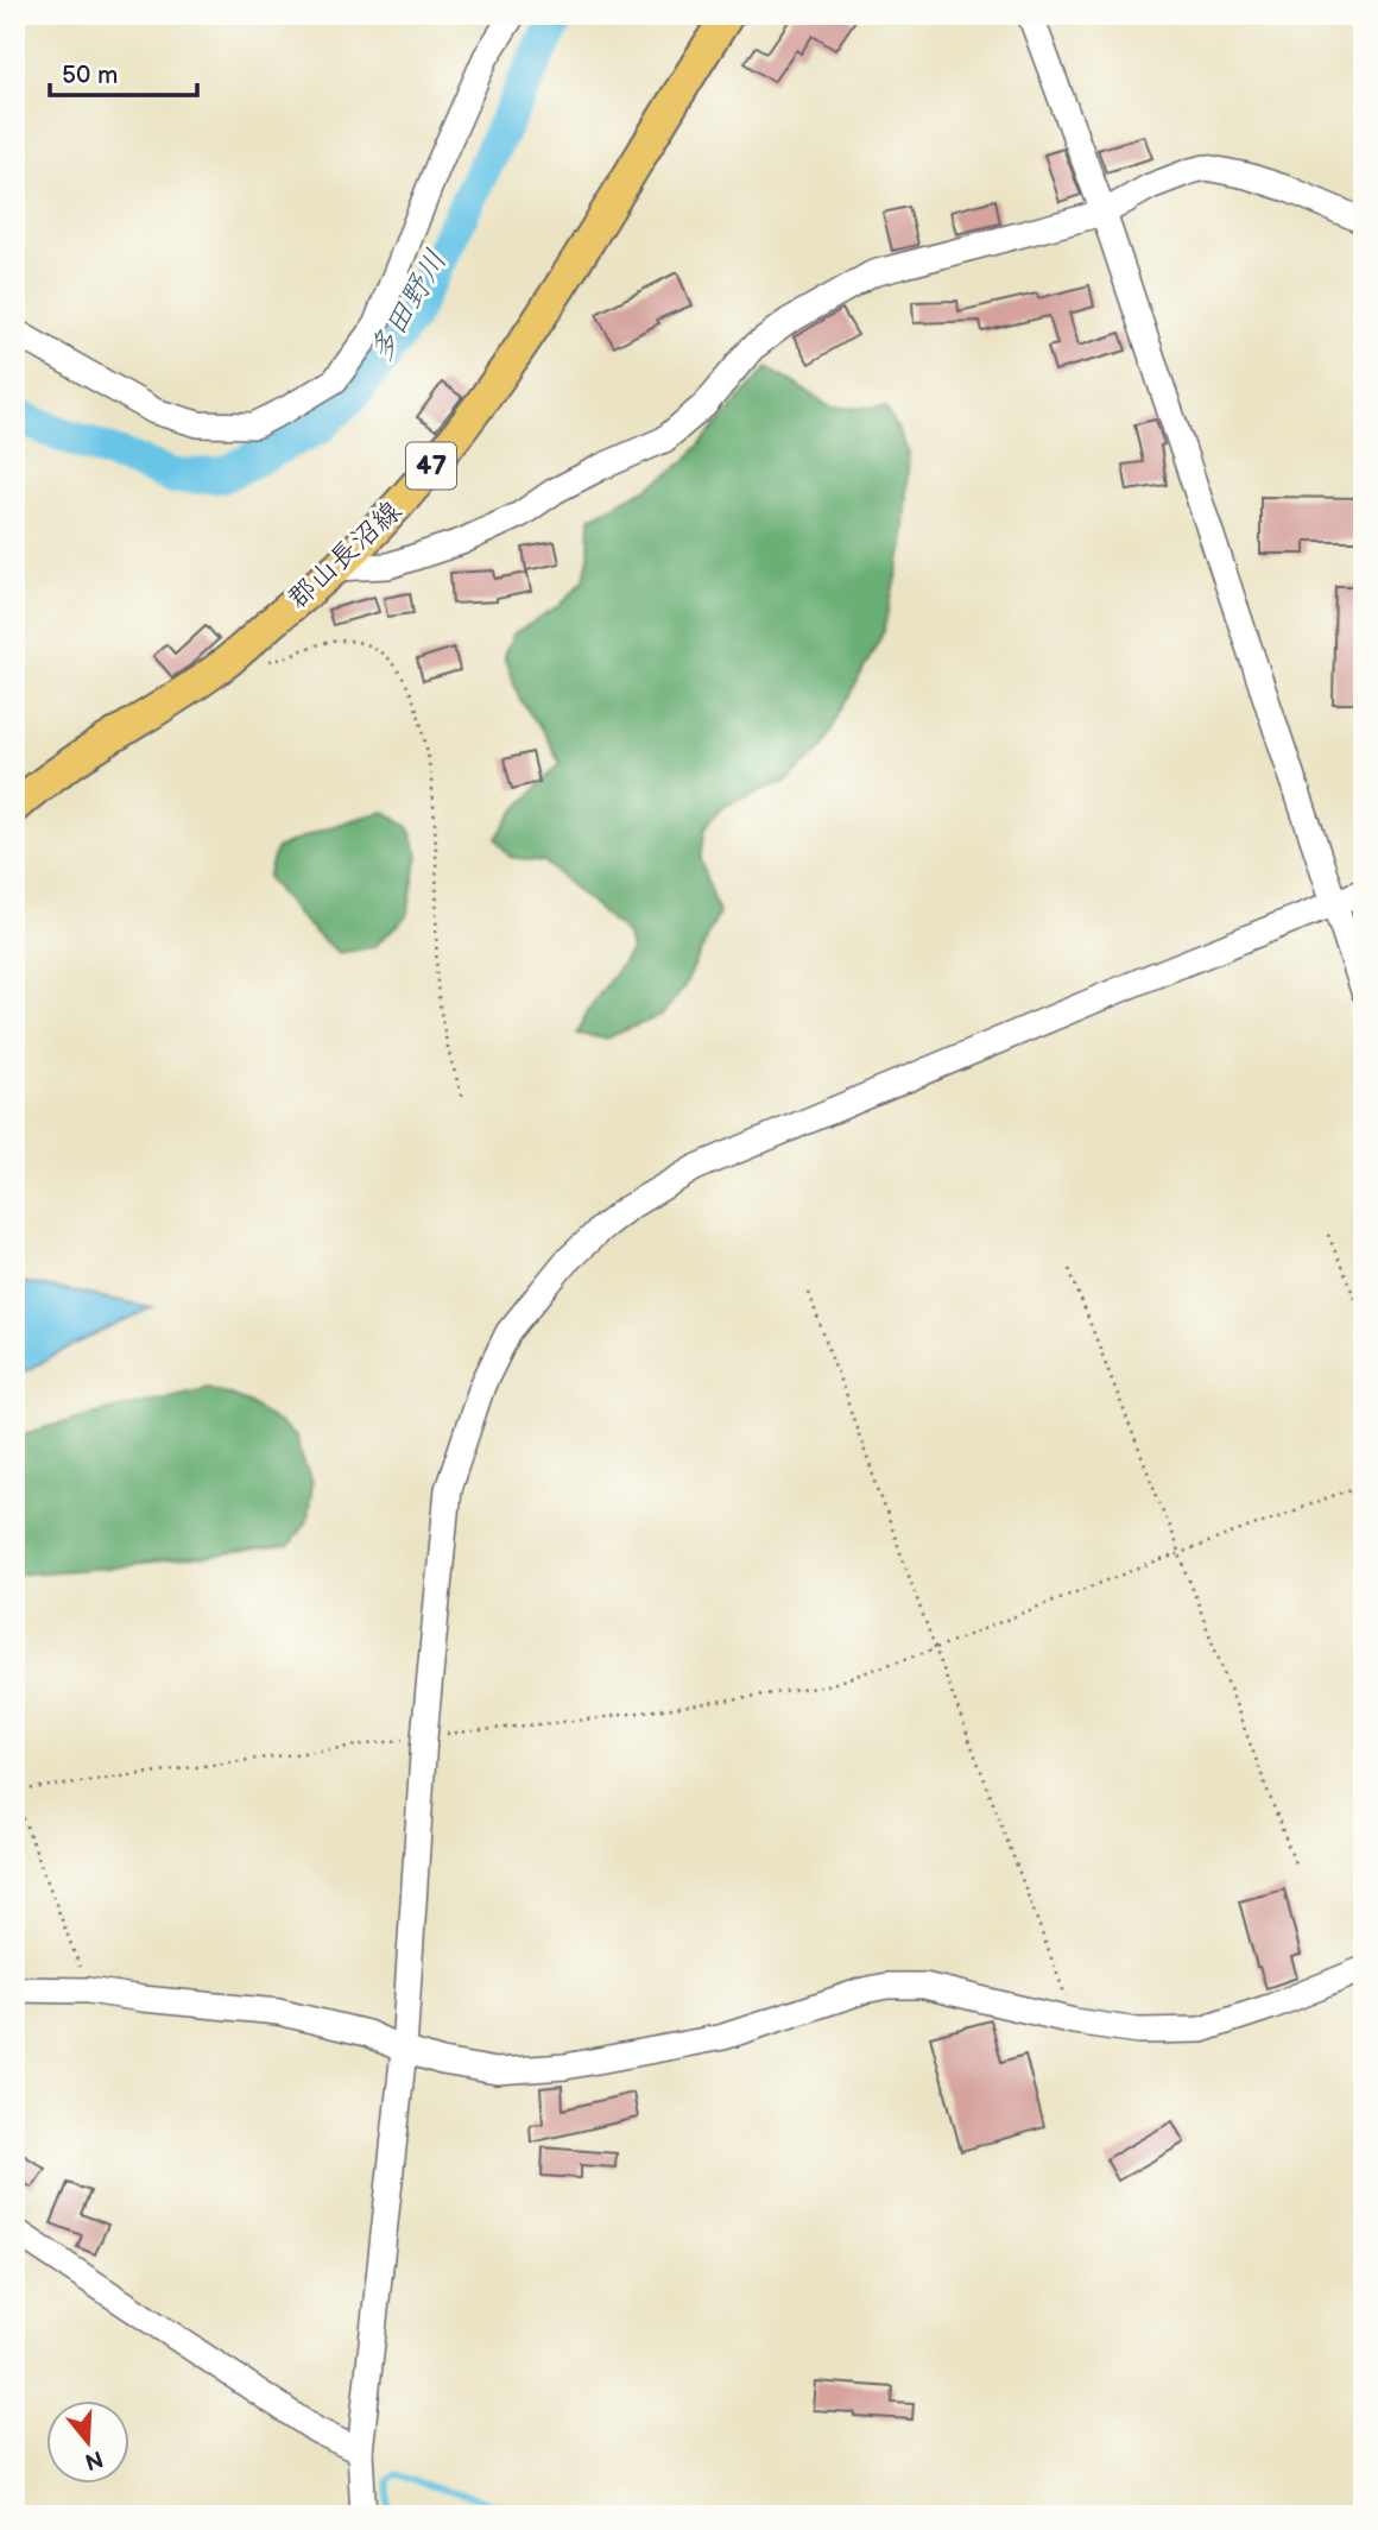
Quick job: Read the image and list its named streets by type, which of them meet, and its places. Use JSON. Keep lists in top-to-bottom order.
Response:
{
  "streets": {
    "main road": ["47", "郡山長沼線"]
  },
  "water": ["多田野川"],
  "scale_bar": "50 m",
  "north": "bottom"
}
